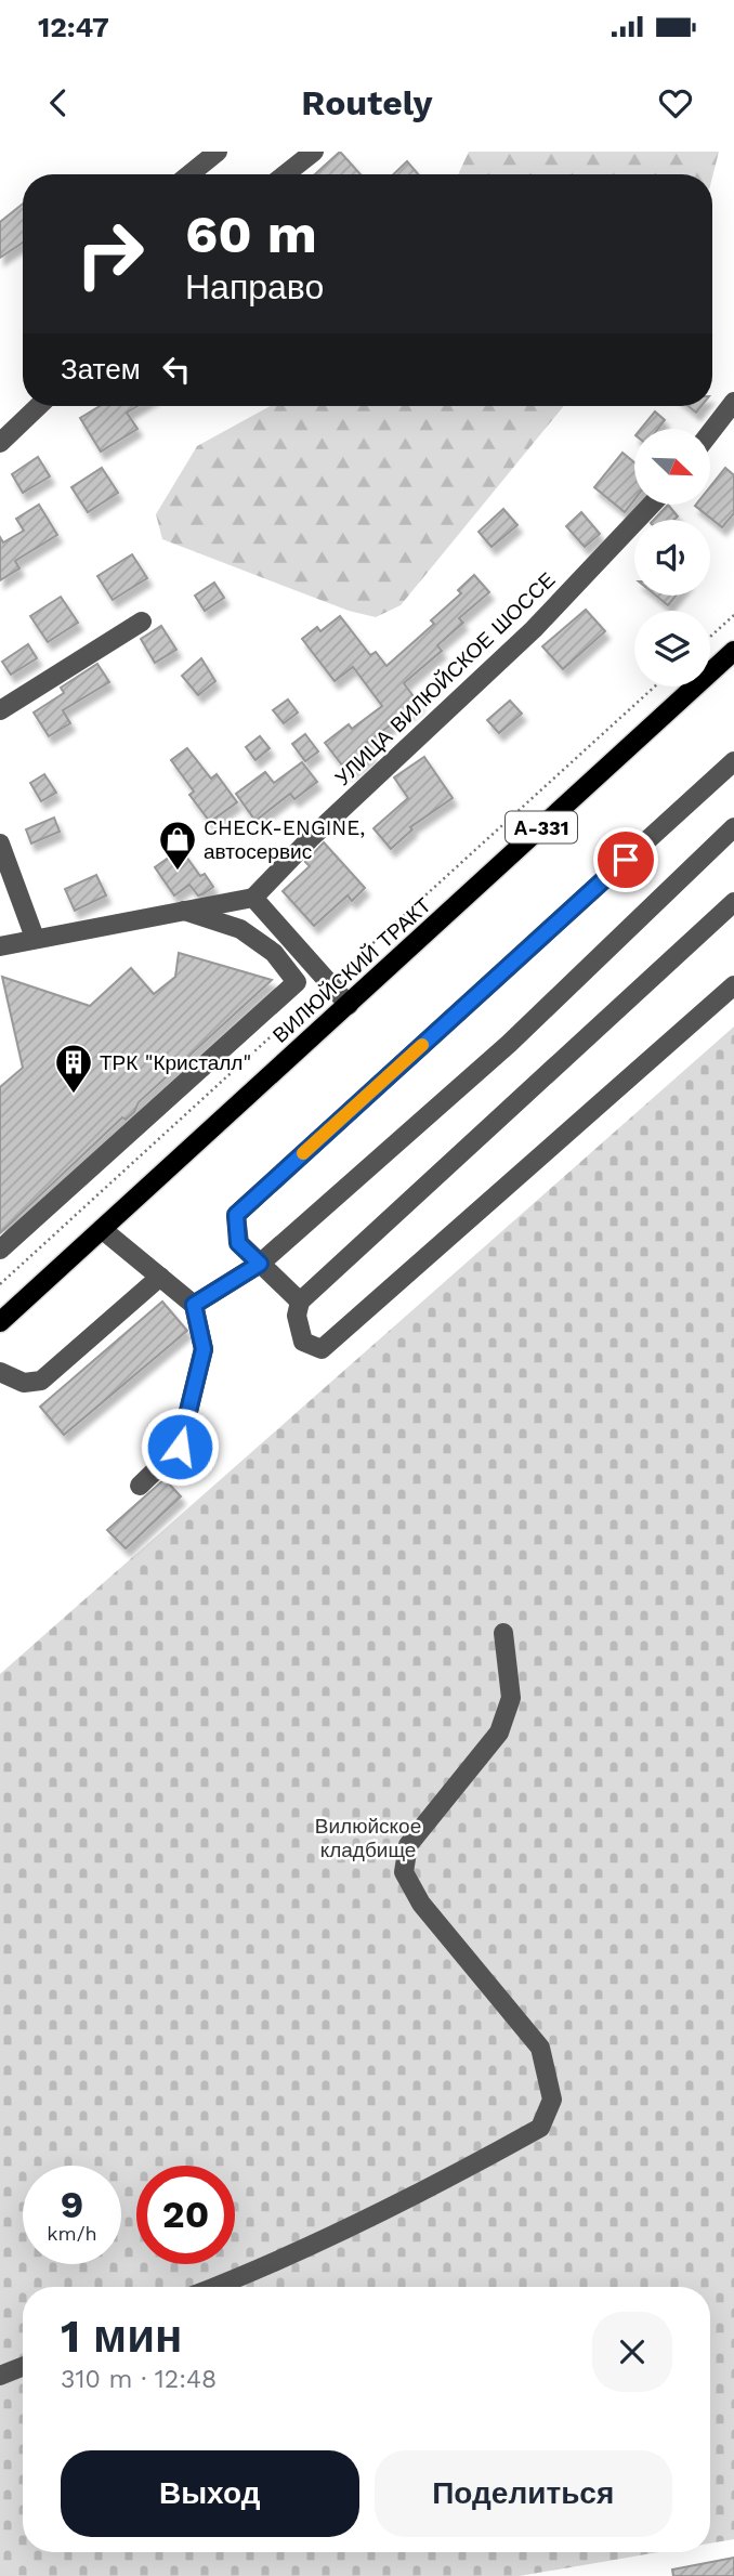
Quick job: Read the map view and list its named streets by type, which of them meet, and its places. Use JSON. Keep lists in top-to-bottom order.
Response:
{
  "streets": {
    "main road": ["А-331", "ВИЛЮЙСКИЙ ТРАКТ"],
    "street": ["УЛИЦА ВИЛЮЙСКОЕ ШОССЕ"]
  },
  "parks": ["Вилюйское кладбище"],
  "places": {
    "shop": ["CHECK-ENGINE, автосервис"],
    "building": ["ТРК \"Кристалл\""]
  },
  "north": "bottom right",
  "page": {
    "status": "12:47",
    "header": "Routely",
    "turn": ["60 m", "Направо"],
    "then": "Затем",
    "speed": "9 km/h",
    "limit": "20",
    "heading": ["1 мин", "310 m · 12:48"],
    "buttons": ["Выход", "Поделиться"]
  }
}
